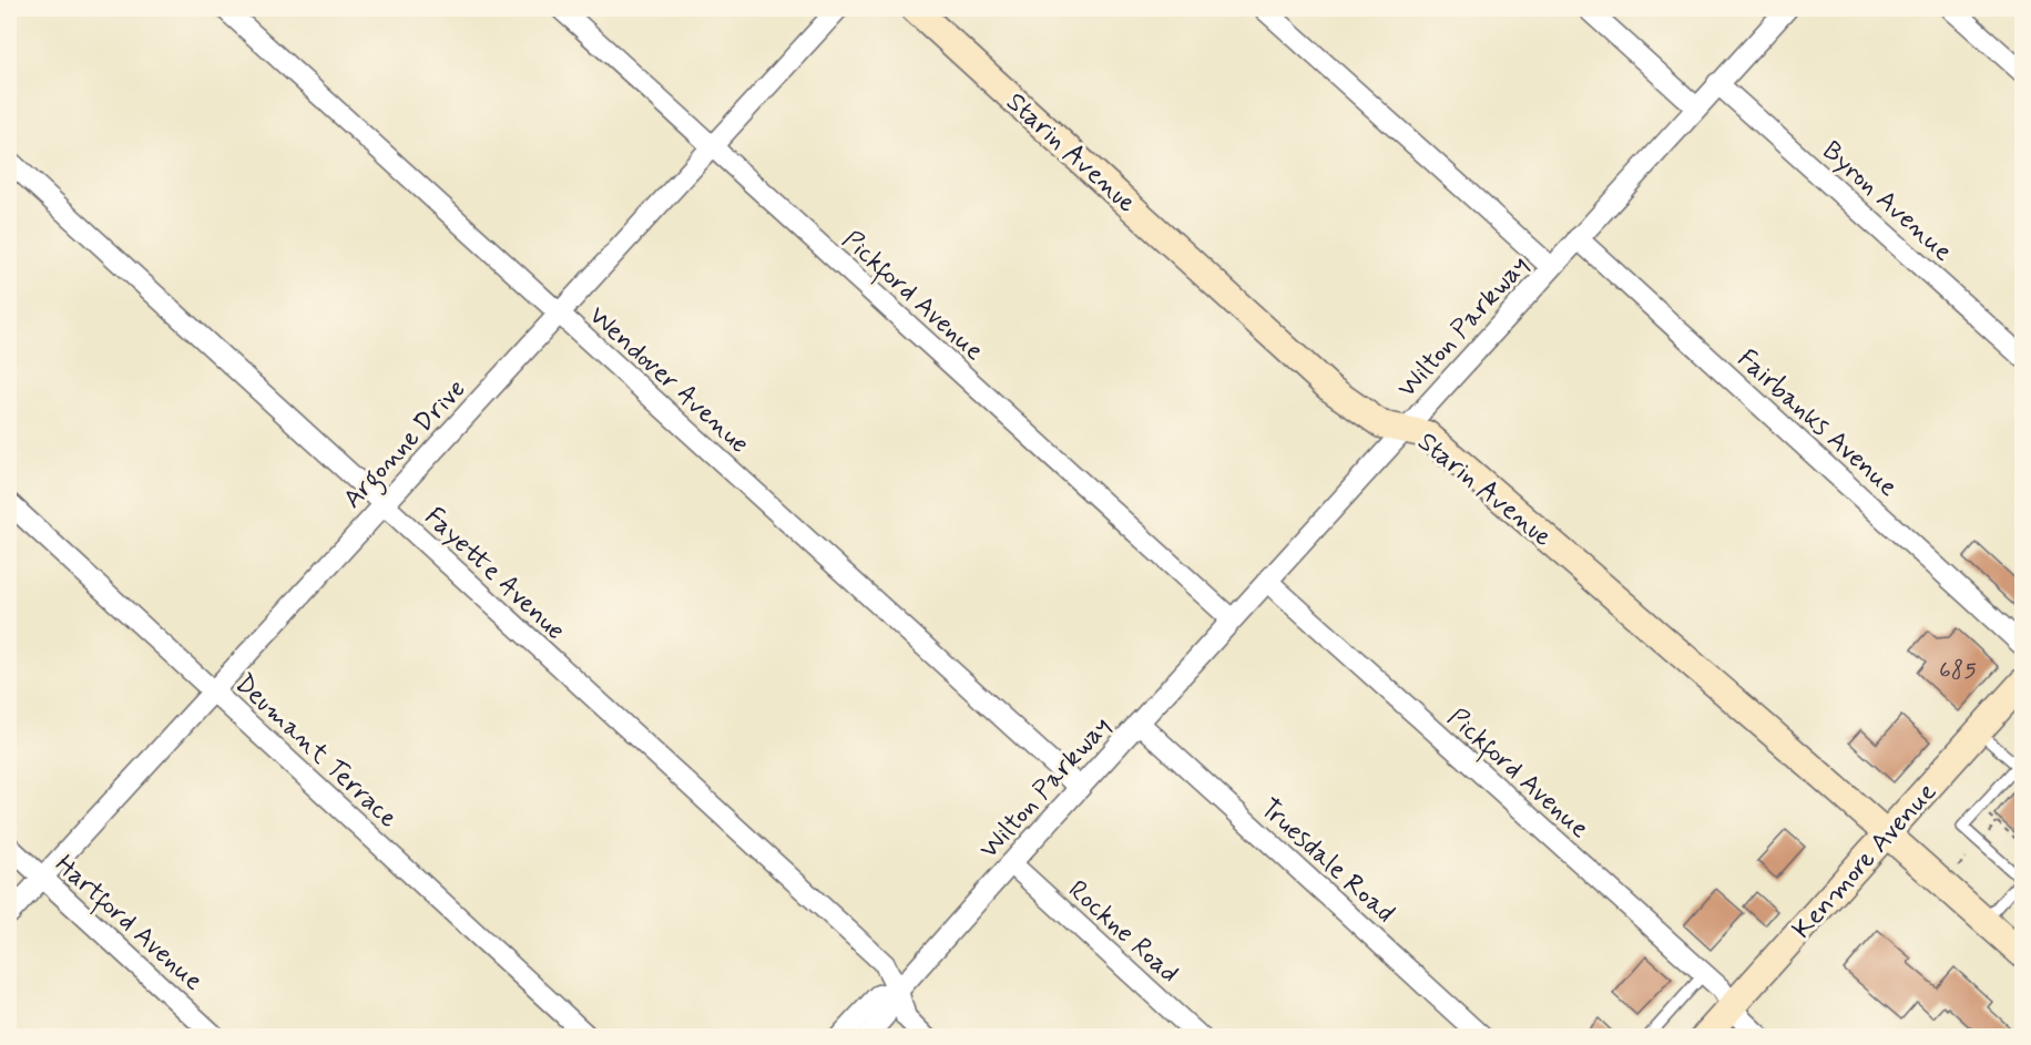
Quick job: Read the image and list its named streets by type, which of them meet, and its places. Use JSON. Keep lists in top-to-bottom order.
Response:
{
  "streets": {
    "street": [
      "Starin Avenue",
      "Byron Avenue",
      "Pickford Avenue",
      "Wilton Parkway",
      "Wendover Avenue",
      "Fairbanks Avenue",
      "Argonne Drive",
      "Fayette Avenue",
      "Deumant Terrace",
      "Truesdale Road",
      "Kenmore Avenue",
      "Hartford Avenue",
      "Rockne Road"
    ]
  },
  "crossings": [
    ["Starin Avenue", "Wilton Parkway"],
    ["Starin Avenue", "Kenmore Avenue"],
    ["Byron Avenue", "Wilton Parkway"],
    ["Pickford Avenue", "Wilton Parkway"],
    ["Pickford Avenue", "Argonne Drive"],
    ["Pickford Avenue", "Kenmore Avenue"],
    ["Wilton Parkway", "Wendover Avenue"],
    ["Wilton Parkway", "Fairbanks Avenue"],
    ["Wilton Parkway", "Fayette Avenue"],
    ["Wilton Parkway", "Truesdale Road"],
    ["Wilton Parkway", "Rockne Road"],
    ["Wendover Avenue", "Argonne Drive"],
    ["Argonne Drive", "Fayette Avenue"],
    ["Argonne Drive", "Deumant Terrace"],
    ["Argonne Drive", "Hartford Avenue"]
  ],
  "house_numbers": ["685"]
}
